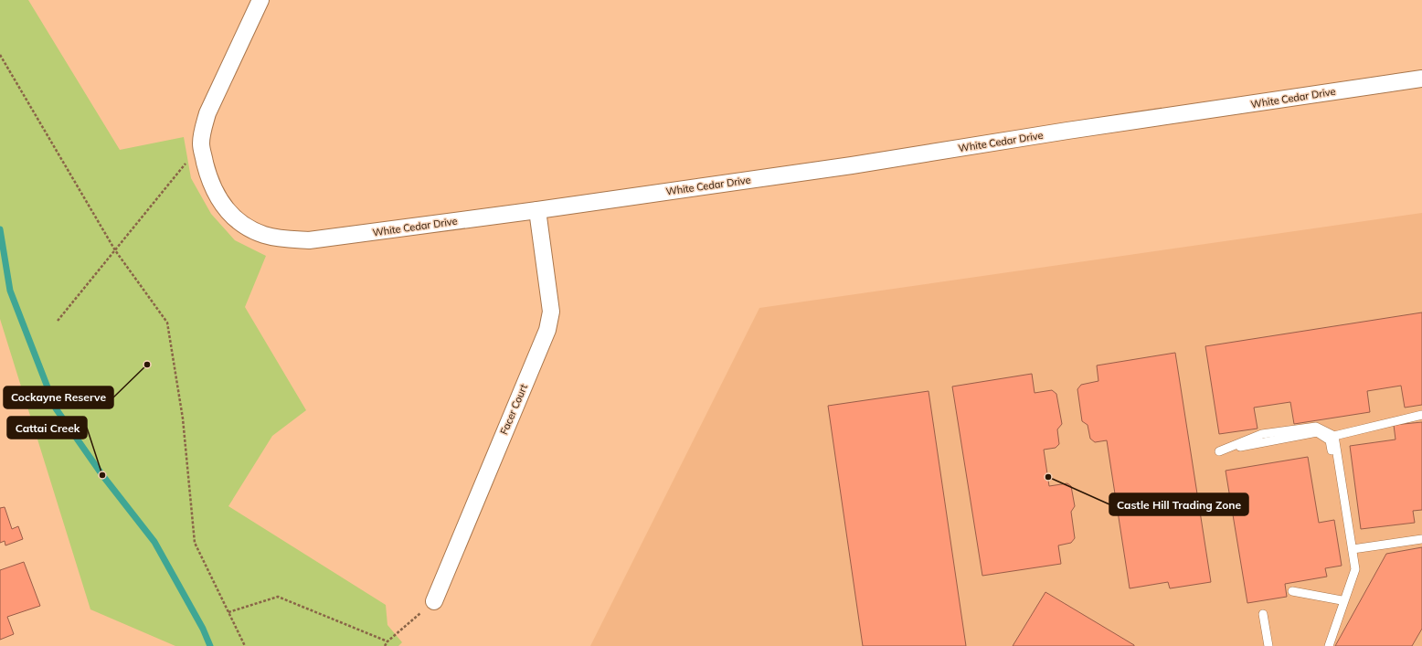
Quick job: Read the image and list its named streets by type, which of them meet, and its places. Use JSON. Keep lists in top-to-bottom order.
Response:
{
  "streets": {
    "street": ["White Cedar Drive", "Facer Court"]
  },
  "crossings": [
    ["White Cedar Drive", "Facer Court"]
  ],
  "places": ["Cockayne Reserve", "Cattai Creek", "Castle Hill Trading Zone"]
}
